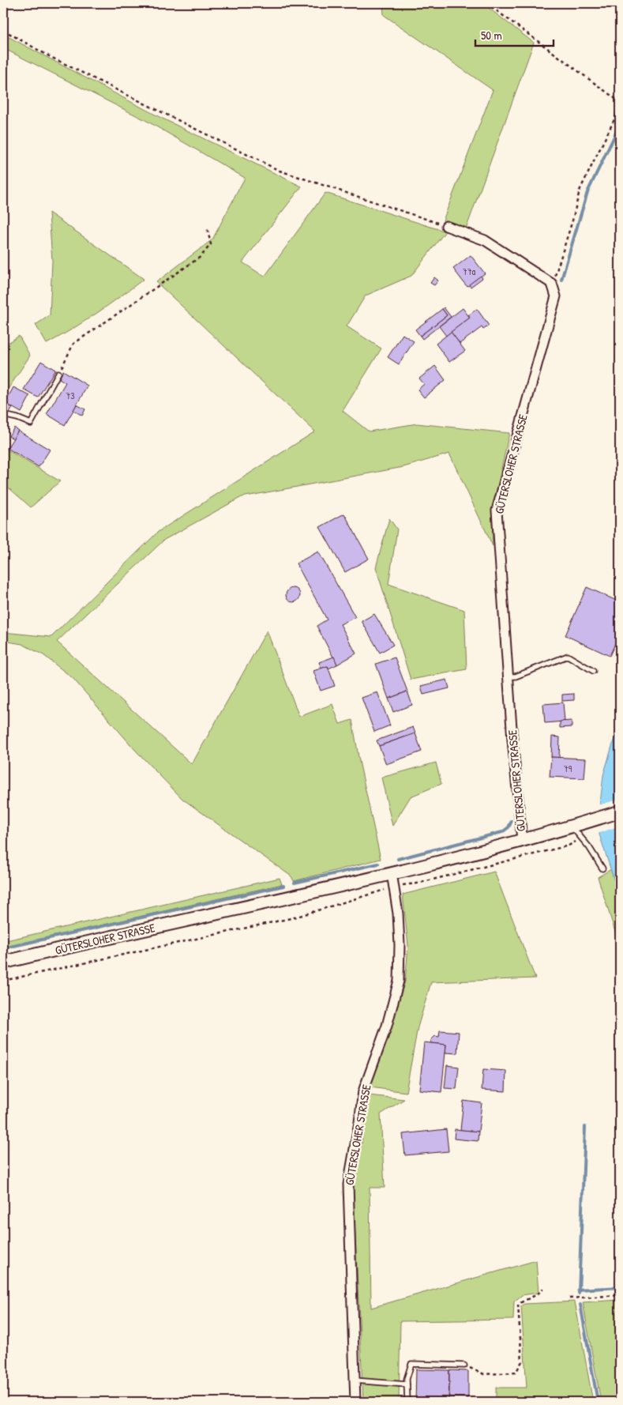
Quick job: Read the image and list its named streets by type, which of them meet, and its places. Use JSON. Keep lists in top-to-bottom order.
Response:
{
  "streets": {
    "main road": ["GÜTERSLOHER STRASSE"]
  },
  "house_numbers": ["77a", "73", "79"],
  "scale_bar": "50 m"
}
